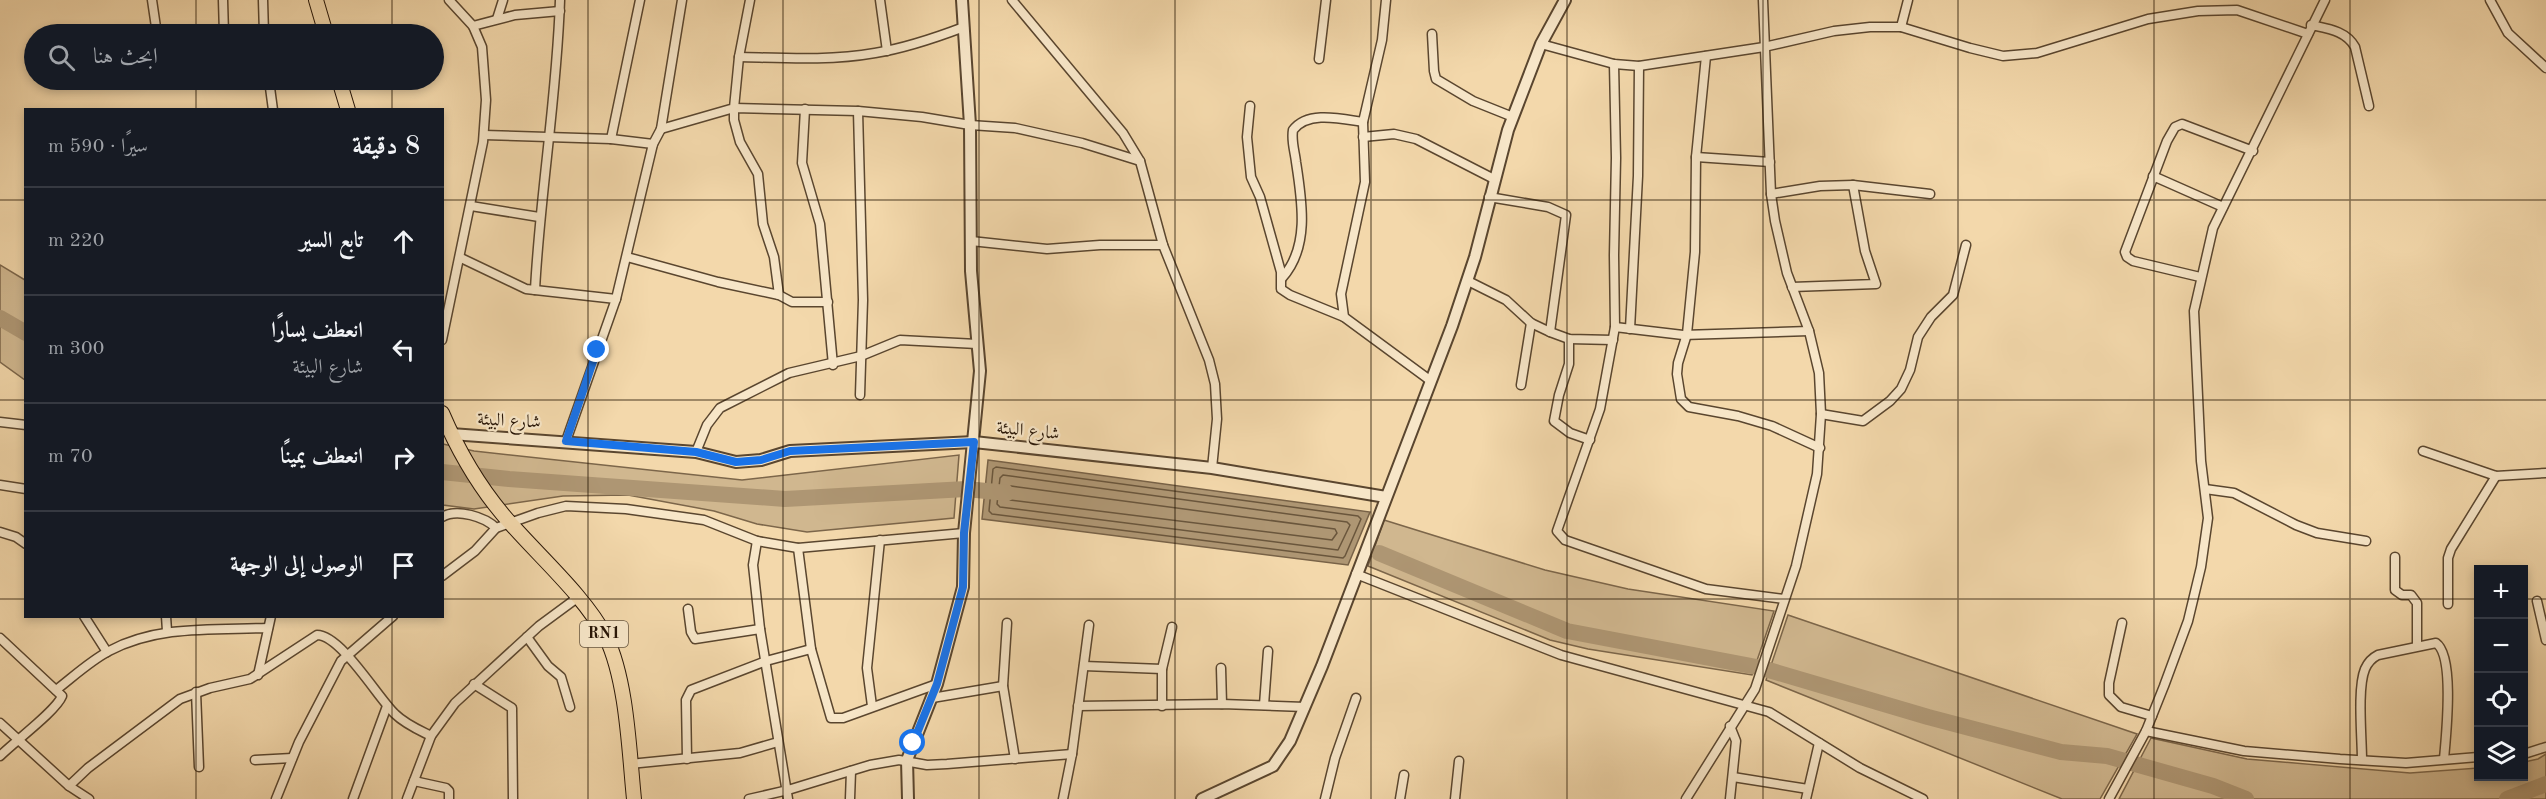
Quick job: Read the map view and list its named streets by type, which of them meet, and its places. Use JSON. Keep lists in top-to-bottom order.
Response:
{
  "streets": {
    "main road": ["RN1"],
    "street": ["شارع البيئة"]
  },
  "crossings": [
    ["شارع البيئة", "RN1"]
  ],
  "page": {
    "search": "ابحث هنا",
    "heading": ["8 دقيقة", "سيرًا · 590 m"],
    "list": [
      ["تابع السير", "220 m"],
      ["انعطف يسارًا", "شارع البيئة", "300 m"],
      ["انعطف يمينًا", "70 m"],
      "الوصول إلى الوجهة"
    ],
    "map_buttons": ["+", "−"]
  }
}
